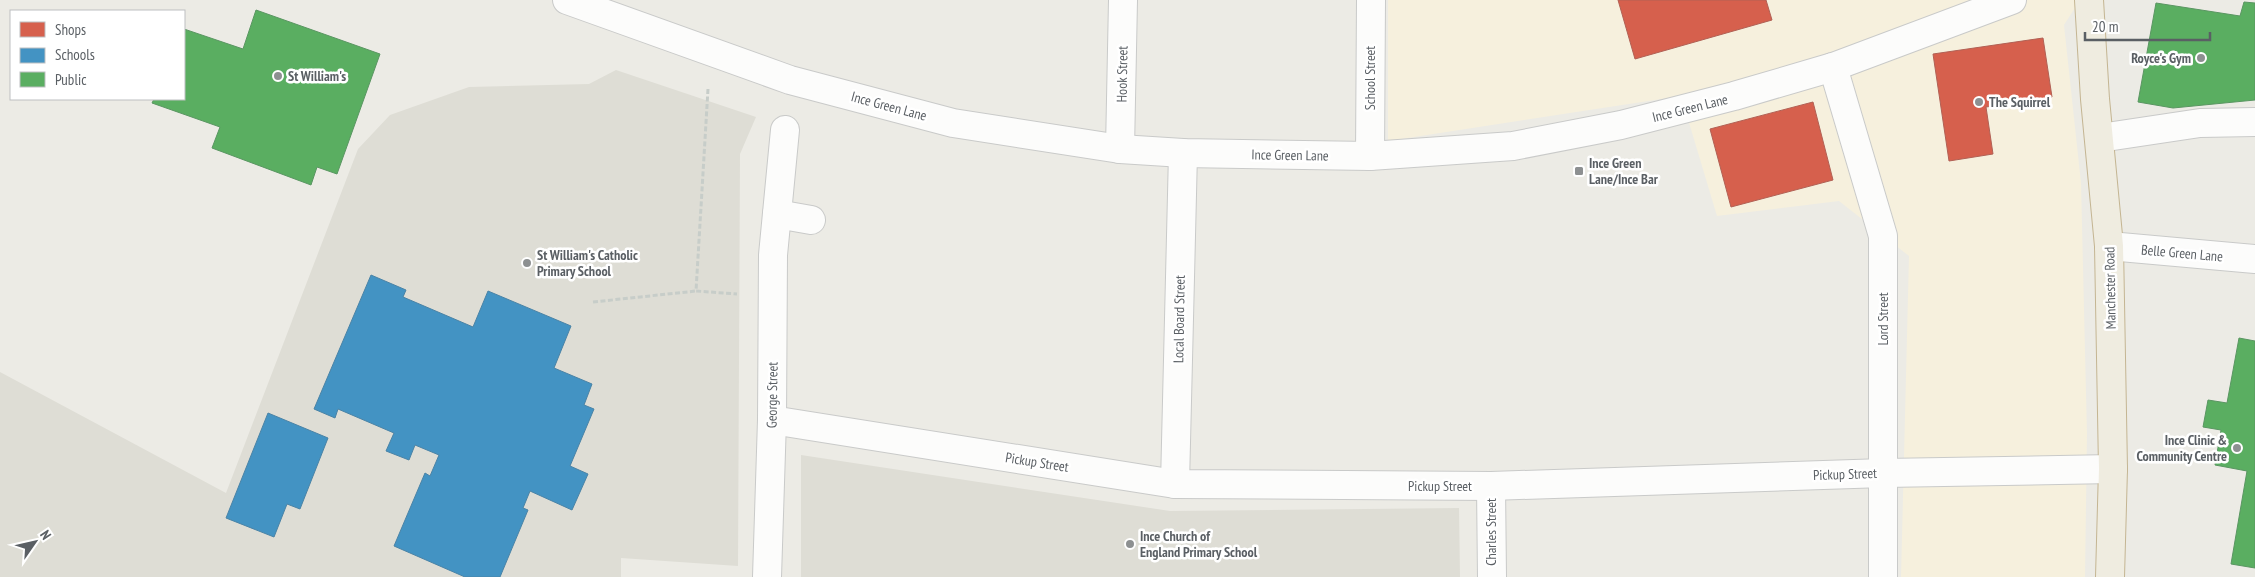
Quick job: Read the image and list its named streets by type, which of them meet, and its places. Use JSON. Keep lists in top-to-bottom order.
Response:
{
  "streets": {
    "highway": ["Manchester Road"],
    "street": [
      "Hook Street",
      "School Street",
      "Ince Green Lane",
      "Belle Green Lane",
      "Local Board Street",
      "Lord Street",
      "George Street",
      "Pickup Street",
      "Charles Street"
    ]
  },
  "crossings": [
    ["Hook Street", "Ince Green Lane"],
    ["School Street", "Ince Green Lane"],
    ["Ince Green Lane", "Local Board Street"],
    ["Ince Green Lane", "Lord Street"],
    ["Belle Green Lane", "Manchester Road"],
    ["Manchester Road", "Pickup Street"],
    ["Local Board Street", "Pickup Street"],
    ["Lord Street", "Pickup Street"],
    ["George Street", "Pickup Street"],
    ["Pickup Street", "Charles Street"]
  ],
  "places": {
    "other": [
      "Royce's Gym",
      "St William's",
      "The Squirrel",
      "St William's Catholic Primary School",
      "Ince Clinic & Community Centre",
      "Ince Church of England Primary School"
    ],
    "transit": ["Ince Green Lane/Ince Bar"]
  },
  "legend": ["Shops", "Schools", "Public"],
  "scale_bar": "20 m",
  "north": "top right"
}
